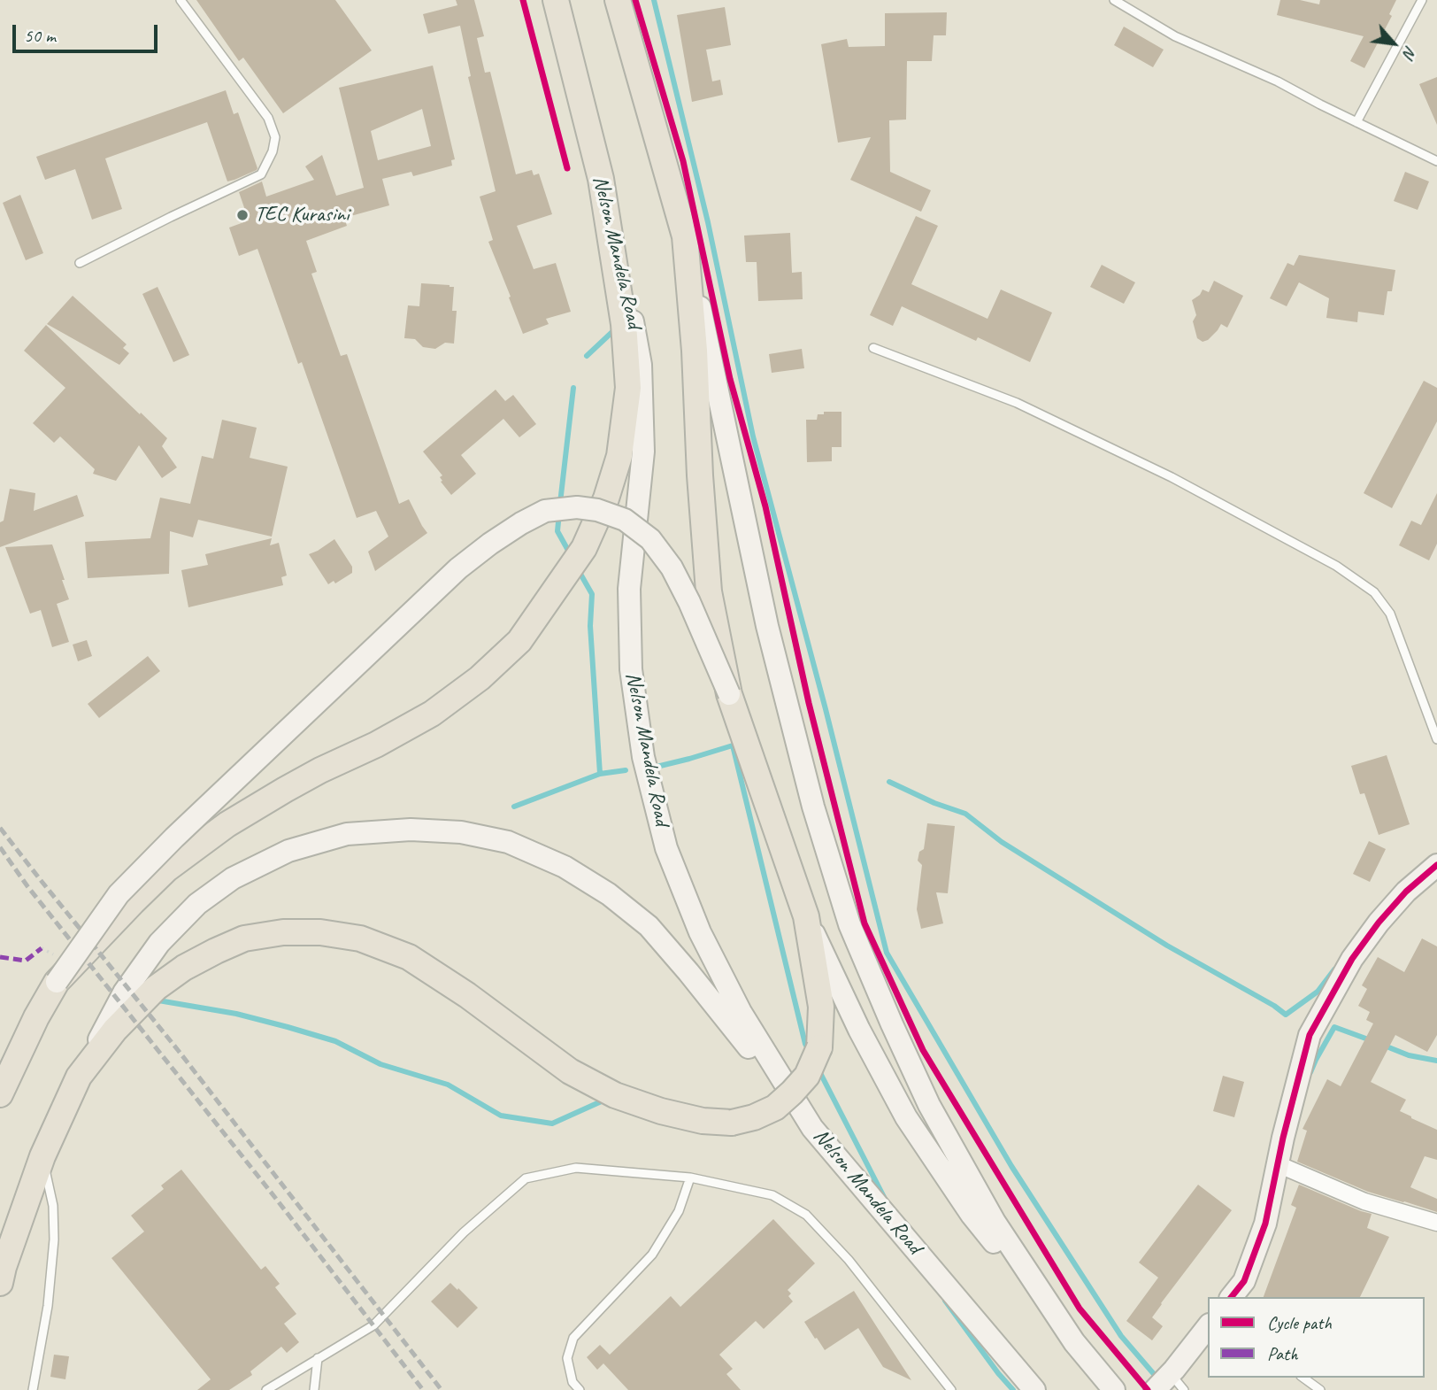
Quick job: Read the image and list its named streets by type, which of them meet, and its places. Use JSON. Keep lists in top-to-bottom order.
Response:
{
  "streets": {
    "main road": ["Nelson Mandela Road"]
  },
  "places": ["TEC Kurasini"],
  "legend": ["Cycle path", "Path"],
  "scale_bar": "50 m",
  "north": "bottom right"
}
